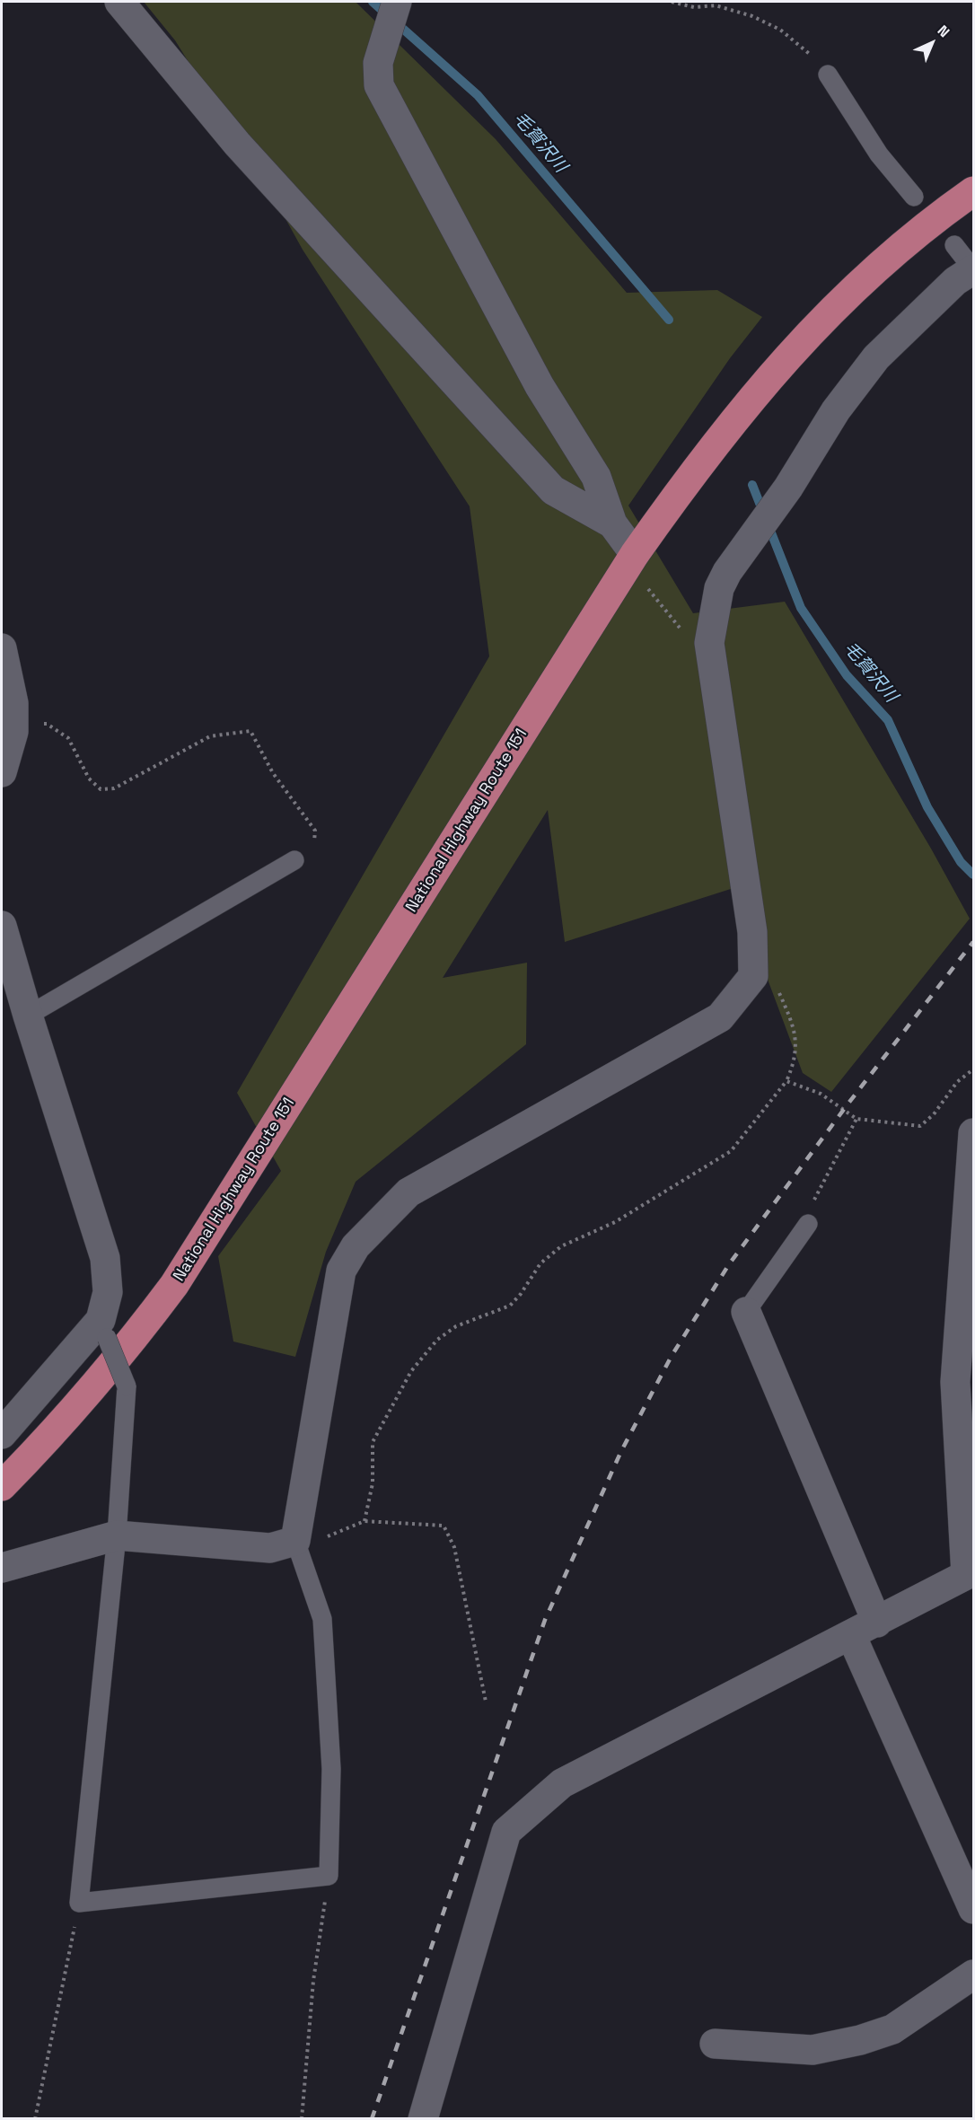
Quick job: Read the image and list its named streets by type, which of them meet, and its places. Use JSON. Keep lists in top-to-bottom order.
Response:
{
  "streets": {
    "highway": ["National Highway Route 151"]
  },
  "water": ["毛賀沢川"],
  "north": "top right"
}
